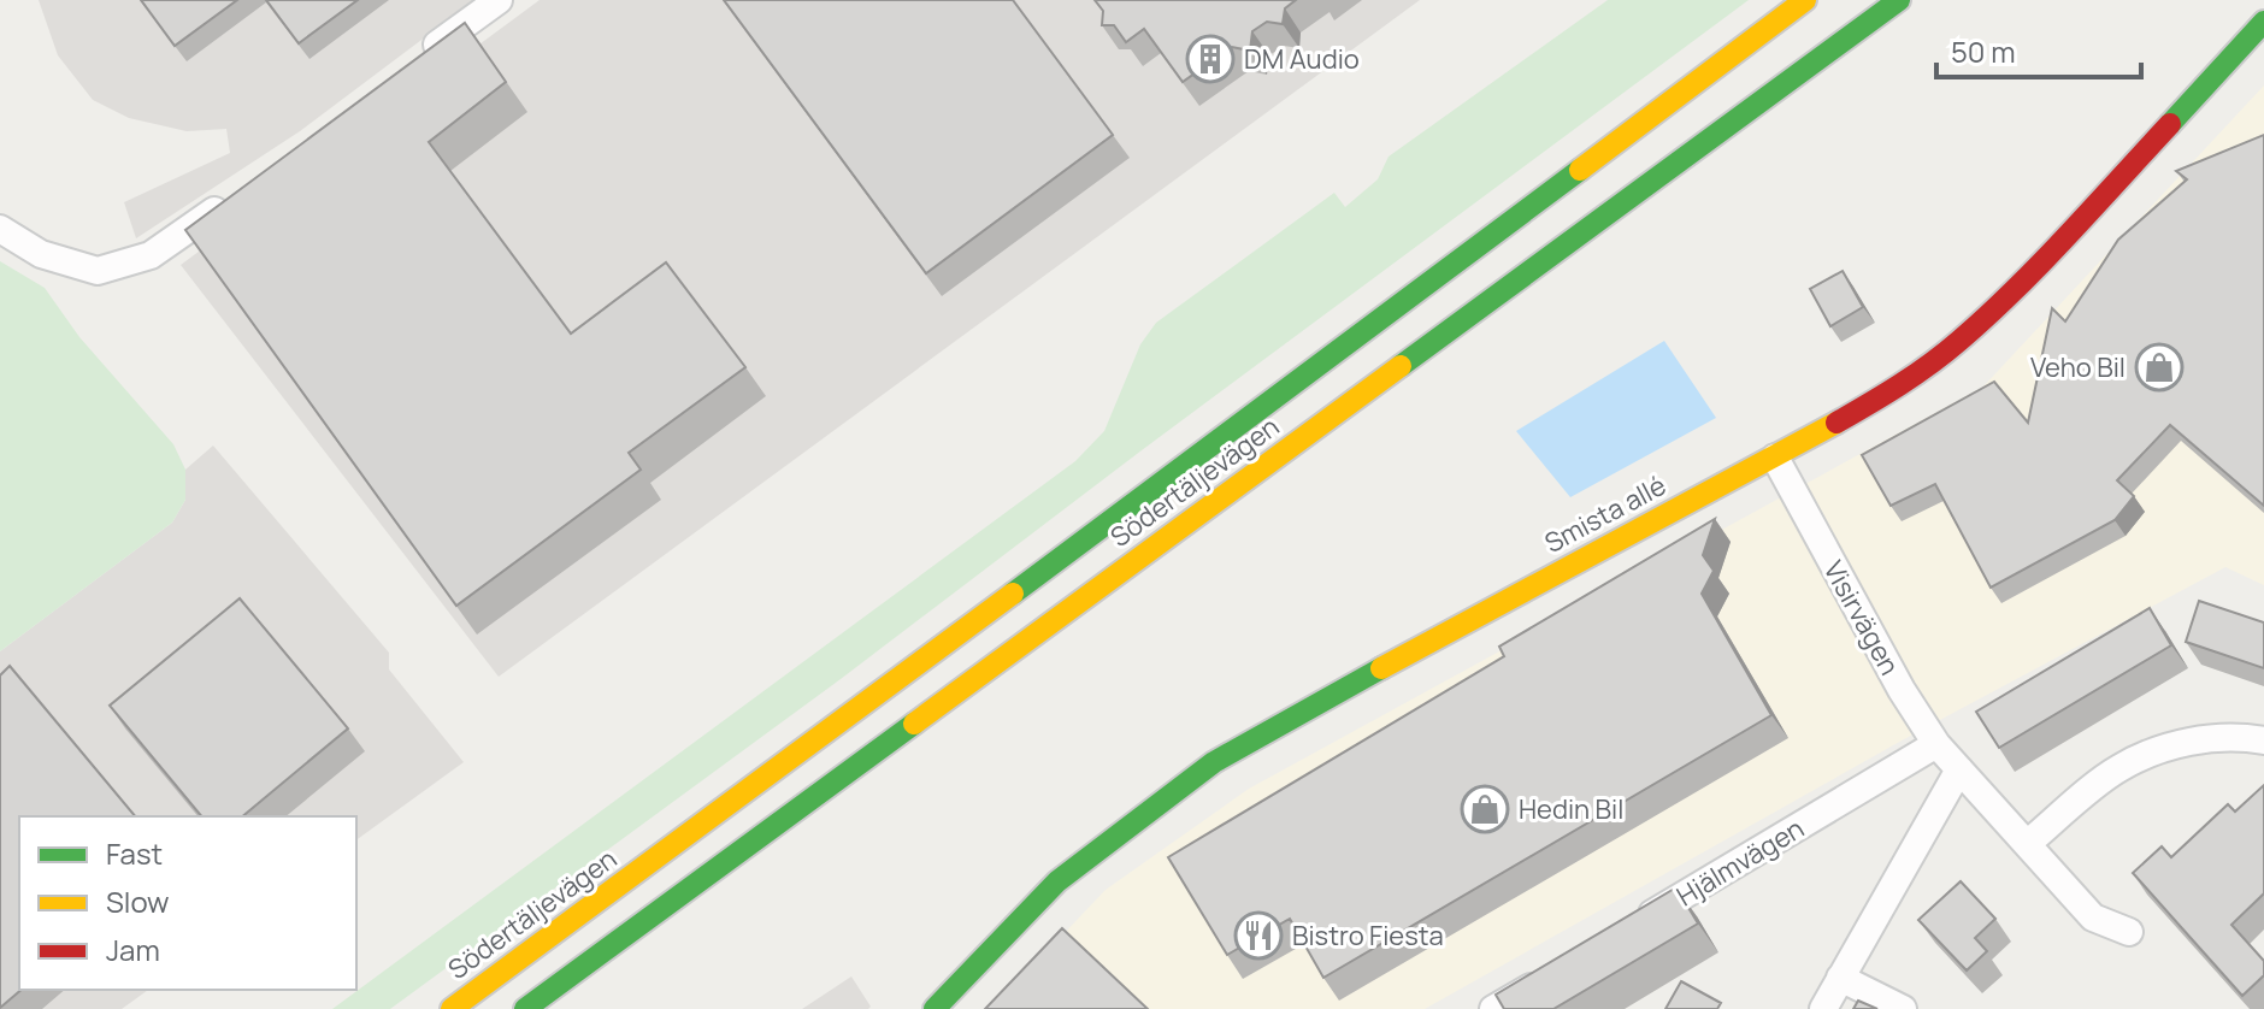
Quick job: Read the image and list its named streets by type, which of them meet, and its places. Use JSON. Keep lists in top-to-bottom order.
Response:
{
  "streets": {
    "main road": ["Södertäljevägen", "Smista allé"],
    "street": ["Visirvägen", "Hjälmvägen"]
  },
  "crossings": [
    ["Smista allé", "Visirvägen"],
    ["Visirvägen", "Hjälmvägen"]
  ],
  "places": {
    "building": ["DM Audio"],
    "shop": ["Veho Bil", "Hedin Bil"],
    "restaurant": ["Bistro Fiesta"]
  },
  "legend": ["Fast", "Slow", "Jam"],
  "scale_bar": "50 m"
}
